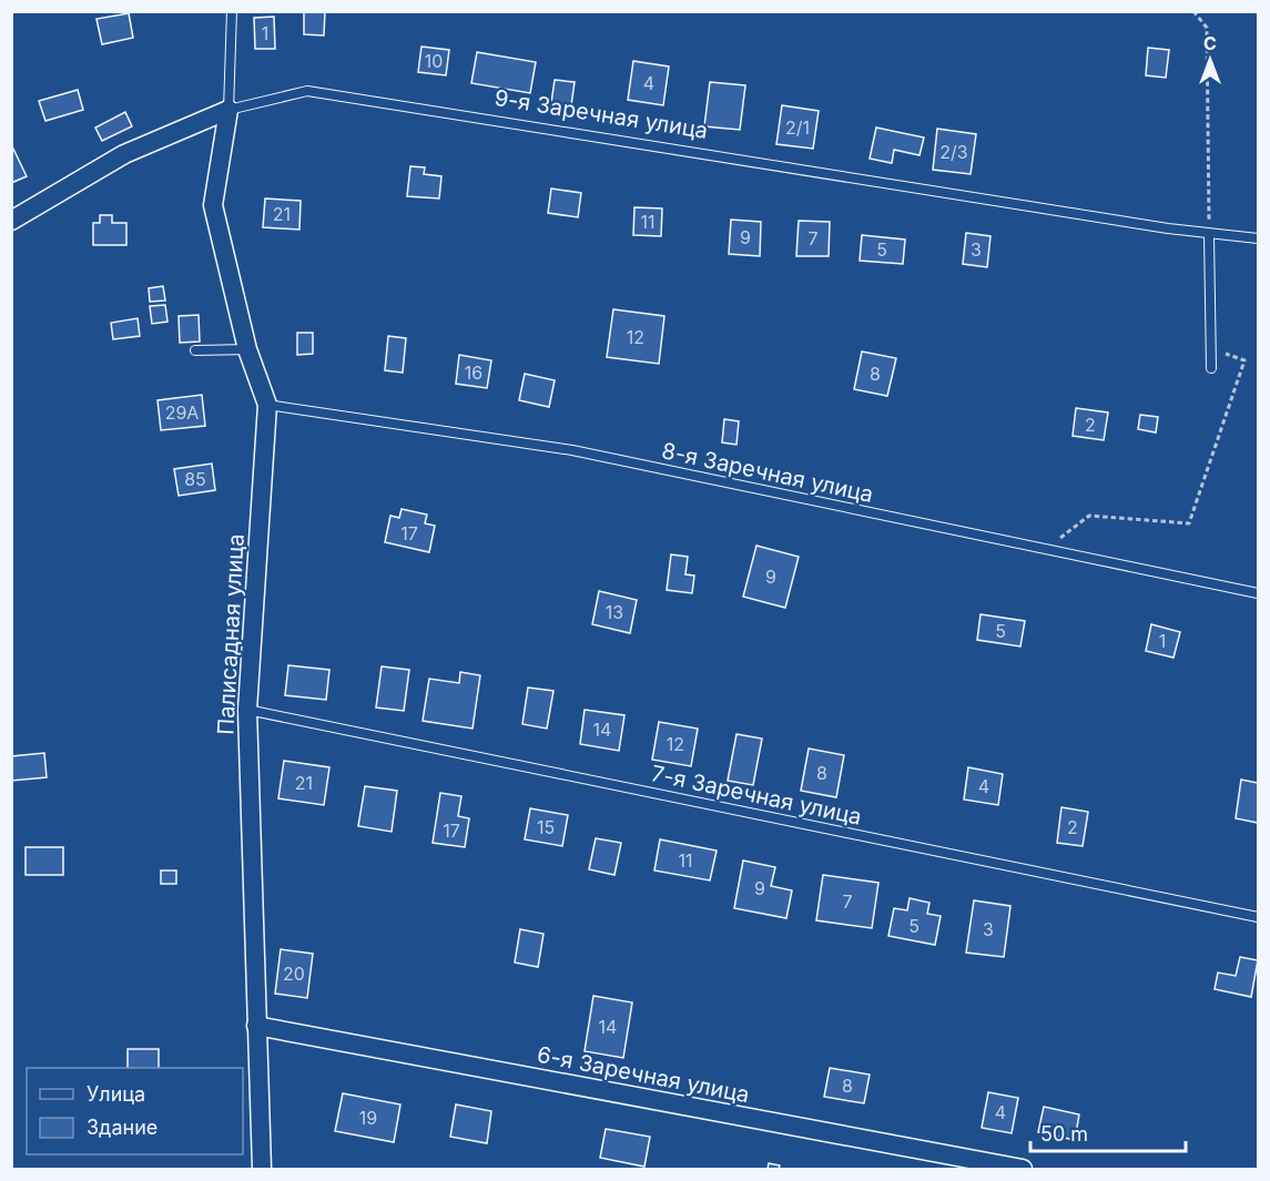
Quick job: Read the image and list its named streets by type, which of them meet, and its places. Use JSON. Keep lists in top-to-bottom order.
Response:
{
  "streets": {
    "street": ["9-я Заречная улица", "Палисадная улица", "6-я Заречная улица"],
    "lane": ["8-я Заречная улица", "7-я Заречная улица"]
  },
  "crossings": [
    ["9-я Заречная улица", "Палисадная улица"],
    ["8-я Заречная улица", "Палисадная улица"],
    ["Палисадная улица", "7-я Заречная улица"],
    ["Палисадная улица", "6-я Заречная улица"]
  ],
  "house_numbers": [
    "1",
    "10",
    "4",
    "2/1",
    "2/3",
    "21",
    "11",
    "9",
    "7",
    "5",
    "3",
    "12",
    "16",
    "8",
    "29А",
    "2",
    "85",
    "17",
    "9",
    "13",
    "5",
    "1",
    "14",
    "12",
    "8",
    "21",
    "4",
    "15",
    "2",
    "17",
    "11",
    "9",
    "7",
    "5",
    "3",
    "20",
    "14",
    "8",
    "4",
    "19"
  ],
  "legend": ["Улица", "Здание"],
  "scale_bar": "50 m",
  "north": "top"
}
